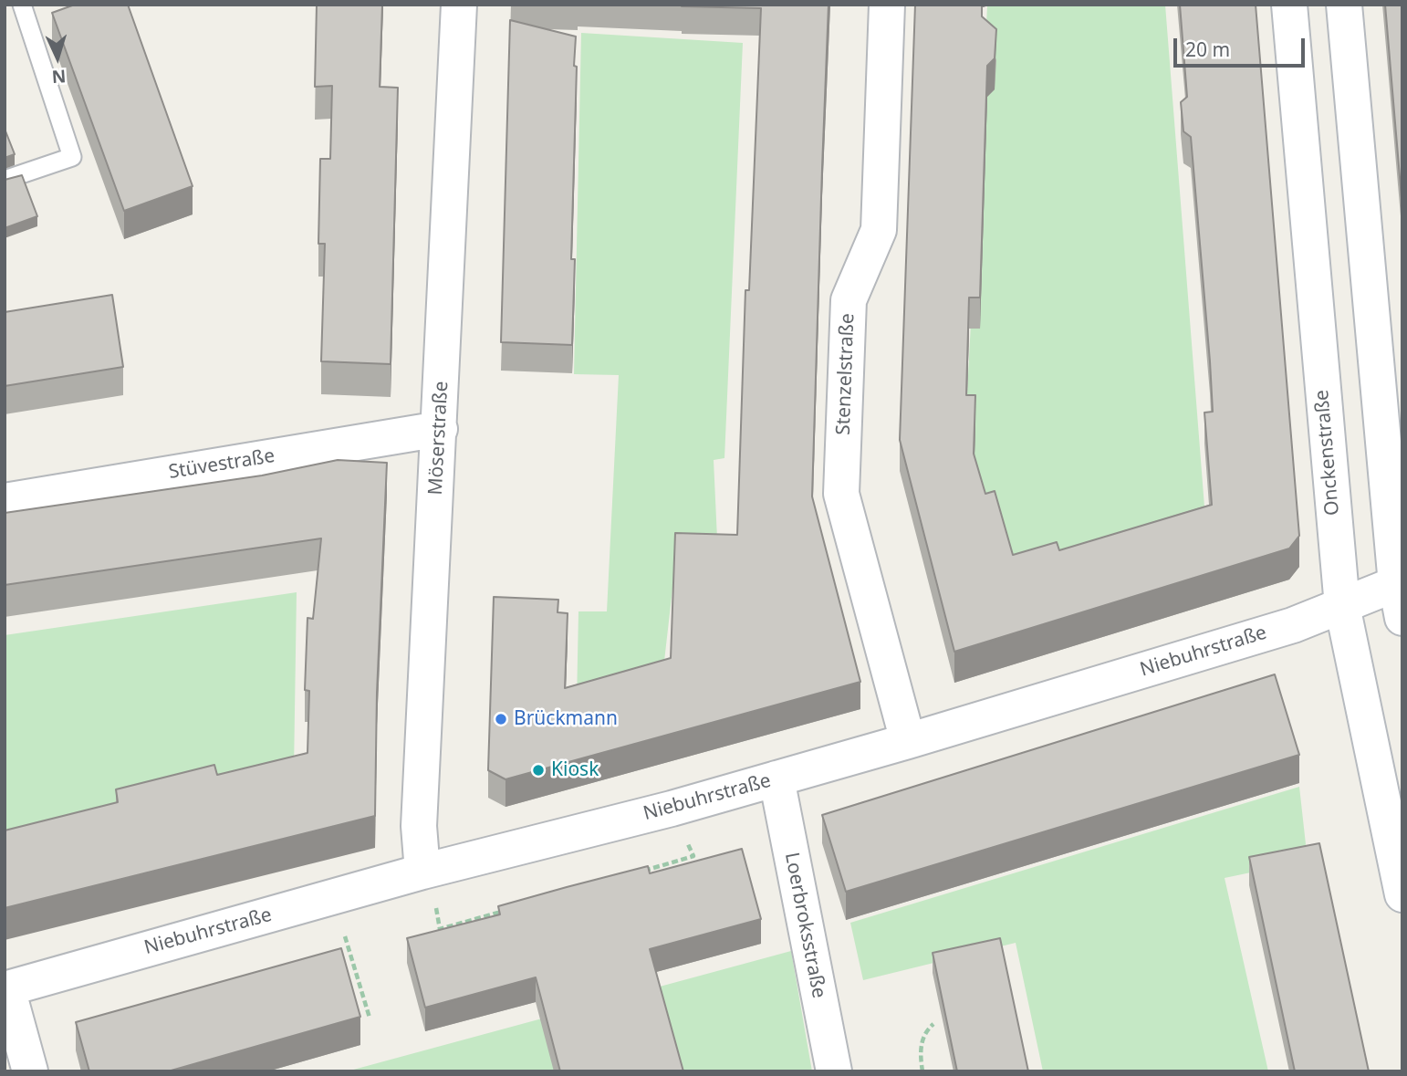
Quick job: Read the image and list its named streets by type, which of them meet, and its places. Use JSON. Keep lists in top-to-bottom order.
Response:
{
  "streets": {
    "street": [
      "Stenzelstraße",
      "Möserstraße",
      "Onckenstraße",
      "Stüvestraße",
      "Niebuhrstraße",
      "Loerbroksstraße"
    ]
  },
  "crossings": [
    ["Stenzelstraße", "Niebuhrstraße"],
    ["Möserstraße", "Stüvestraße"],
    ["Möserstraße", "Niebuhrstraße"],
    ["Onckenstraße", "Niebuhrstraße"],
    ["Niebuhrstraße", "Loerbroksstraße"]
  ],
  "places": ["Brückmann", "Kiosk"],
  "scale_bar": "20 m",
  "north": "bottom"
}
